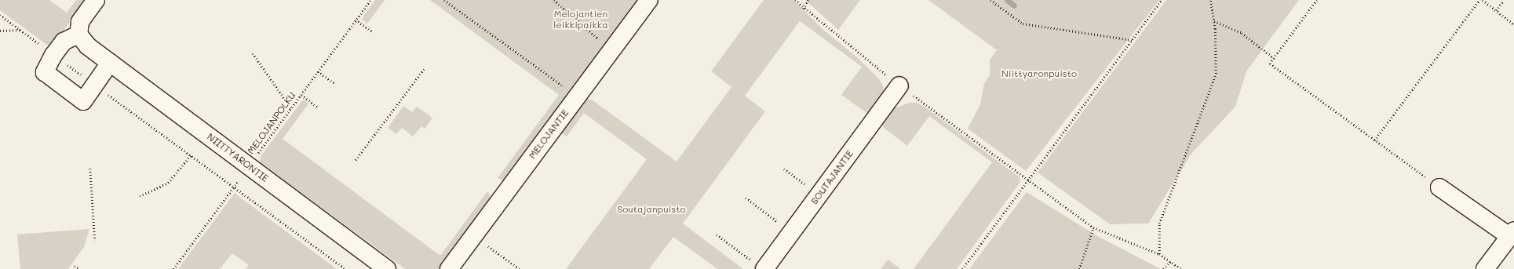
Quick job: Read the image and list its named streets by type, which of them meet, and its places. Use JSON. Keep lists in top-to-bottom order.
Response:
{
  "streets": {
    "street": ["MELOJANTIE", "NIITTYARONTIE", "SOUTAJANTIE"],
    "path": ["MELOJANPOLKU"]
  },
  "crossings": [
    ["MELOJANPOLKU", "NIITTYARONTIE"]
  ],
  "parks": ["Melojantien leikkipaikka", "Niittyaronpuisto", "Soutajanpuisto"]
}
